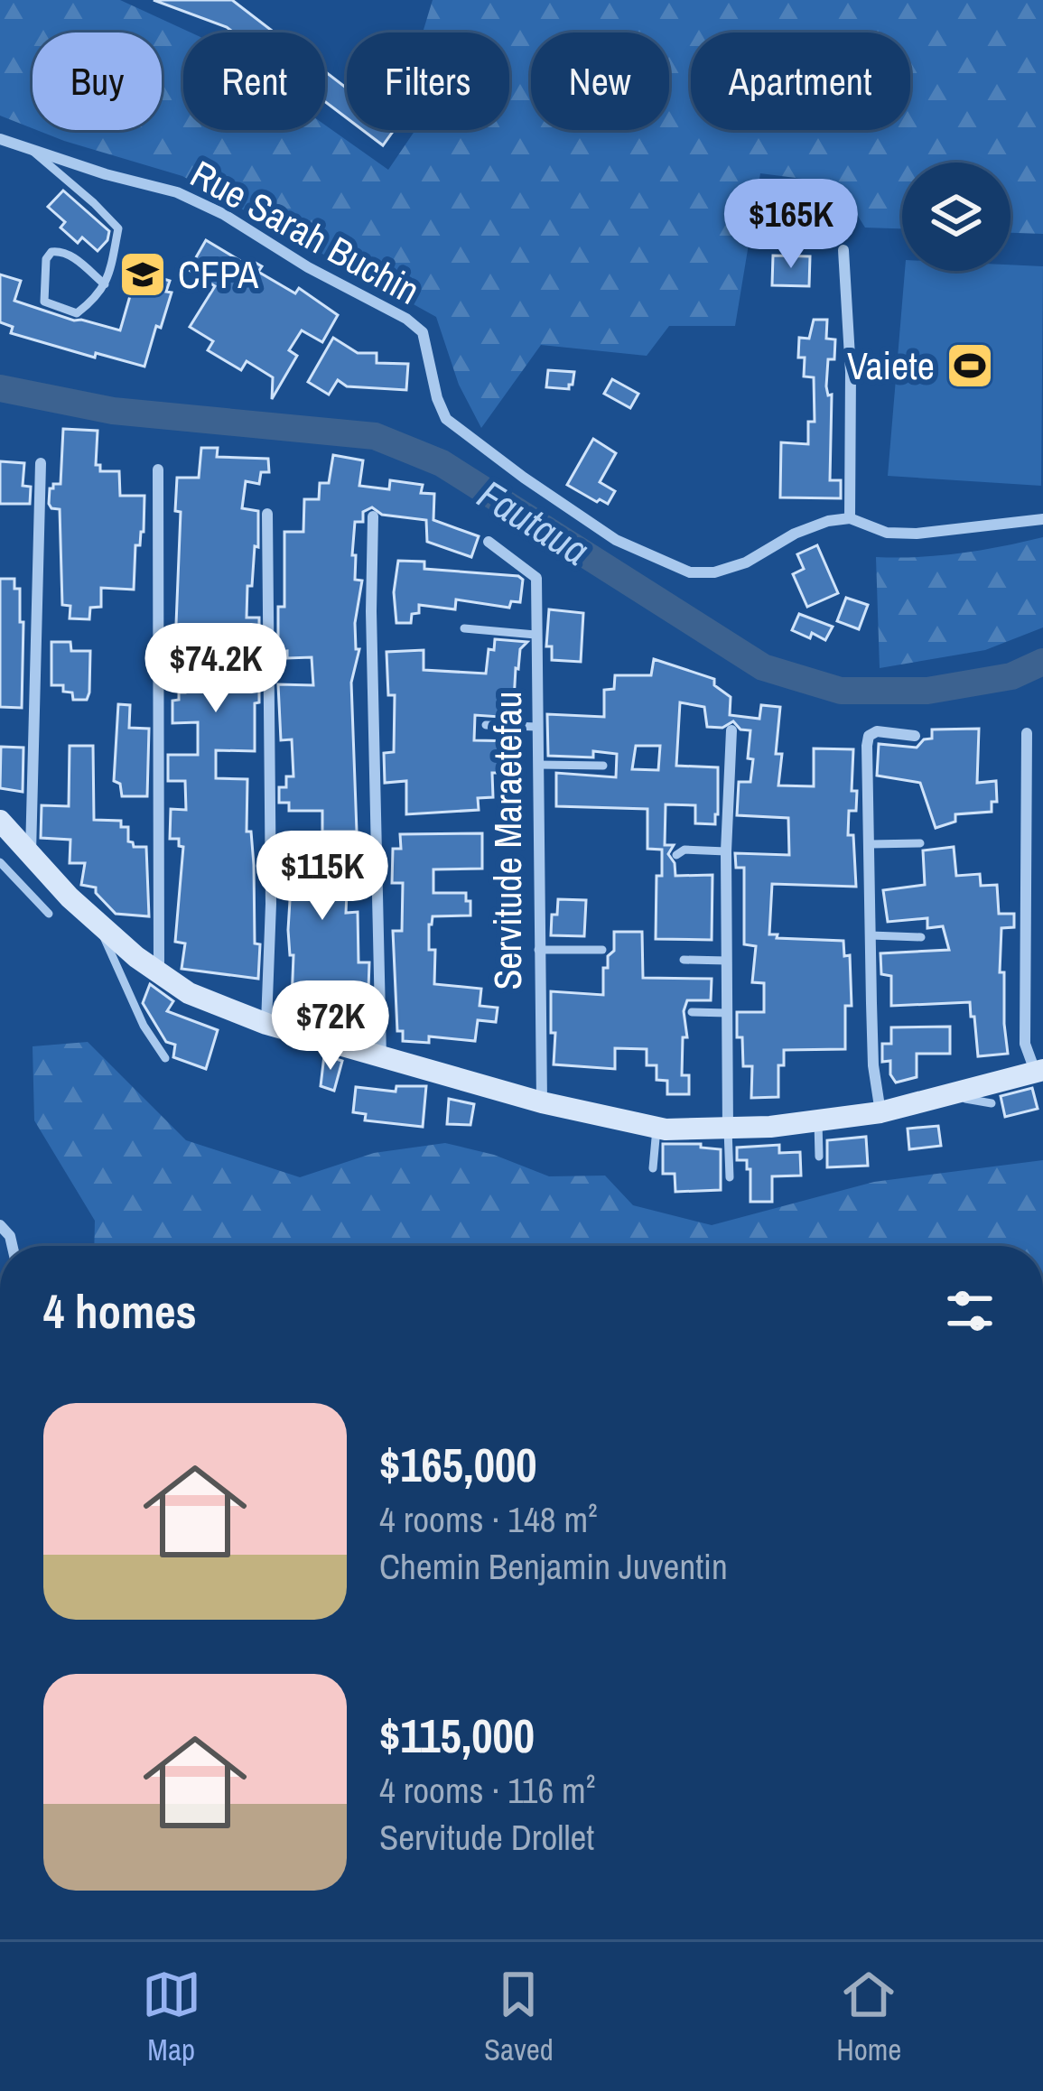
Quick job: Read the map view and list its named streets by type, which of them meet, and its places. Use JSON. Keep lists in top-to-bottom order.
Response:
{
  "streets": {
    "street": ["Rue Sarah Buchin", "Servitude Maraetefau"]
  },
  "water": ["Fautaua"],
  "places": {
    "school or university": ["CFPA"],
    "sports": ["Vaiete"]
  },
  "page": {
    "chip": [
      "Buy",
      "Rent",
      "Filters",
      "New",
      "Apartment"
    ],
    "price": [
      "$165K",
      "$74.2K",
      "$115K",
      "$72K"
    ],
    "heading": "4 homes",
    "list": [
      {
        "name": "$165,000",
        "note": "4 rooms · 148 m² · Chemin Benjamin Juventin"
      },
      {
        "name": "$115,000",
        "note": "4 rooms · 116 m² · Servitude Drollet"
      }
    ],
    "tabs": ["Map", "Saved", "Home"]
  }
}
